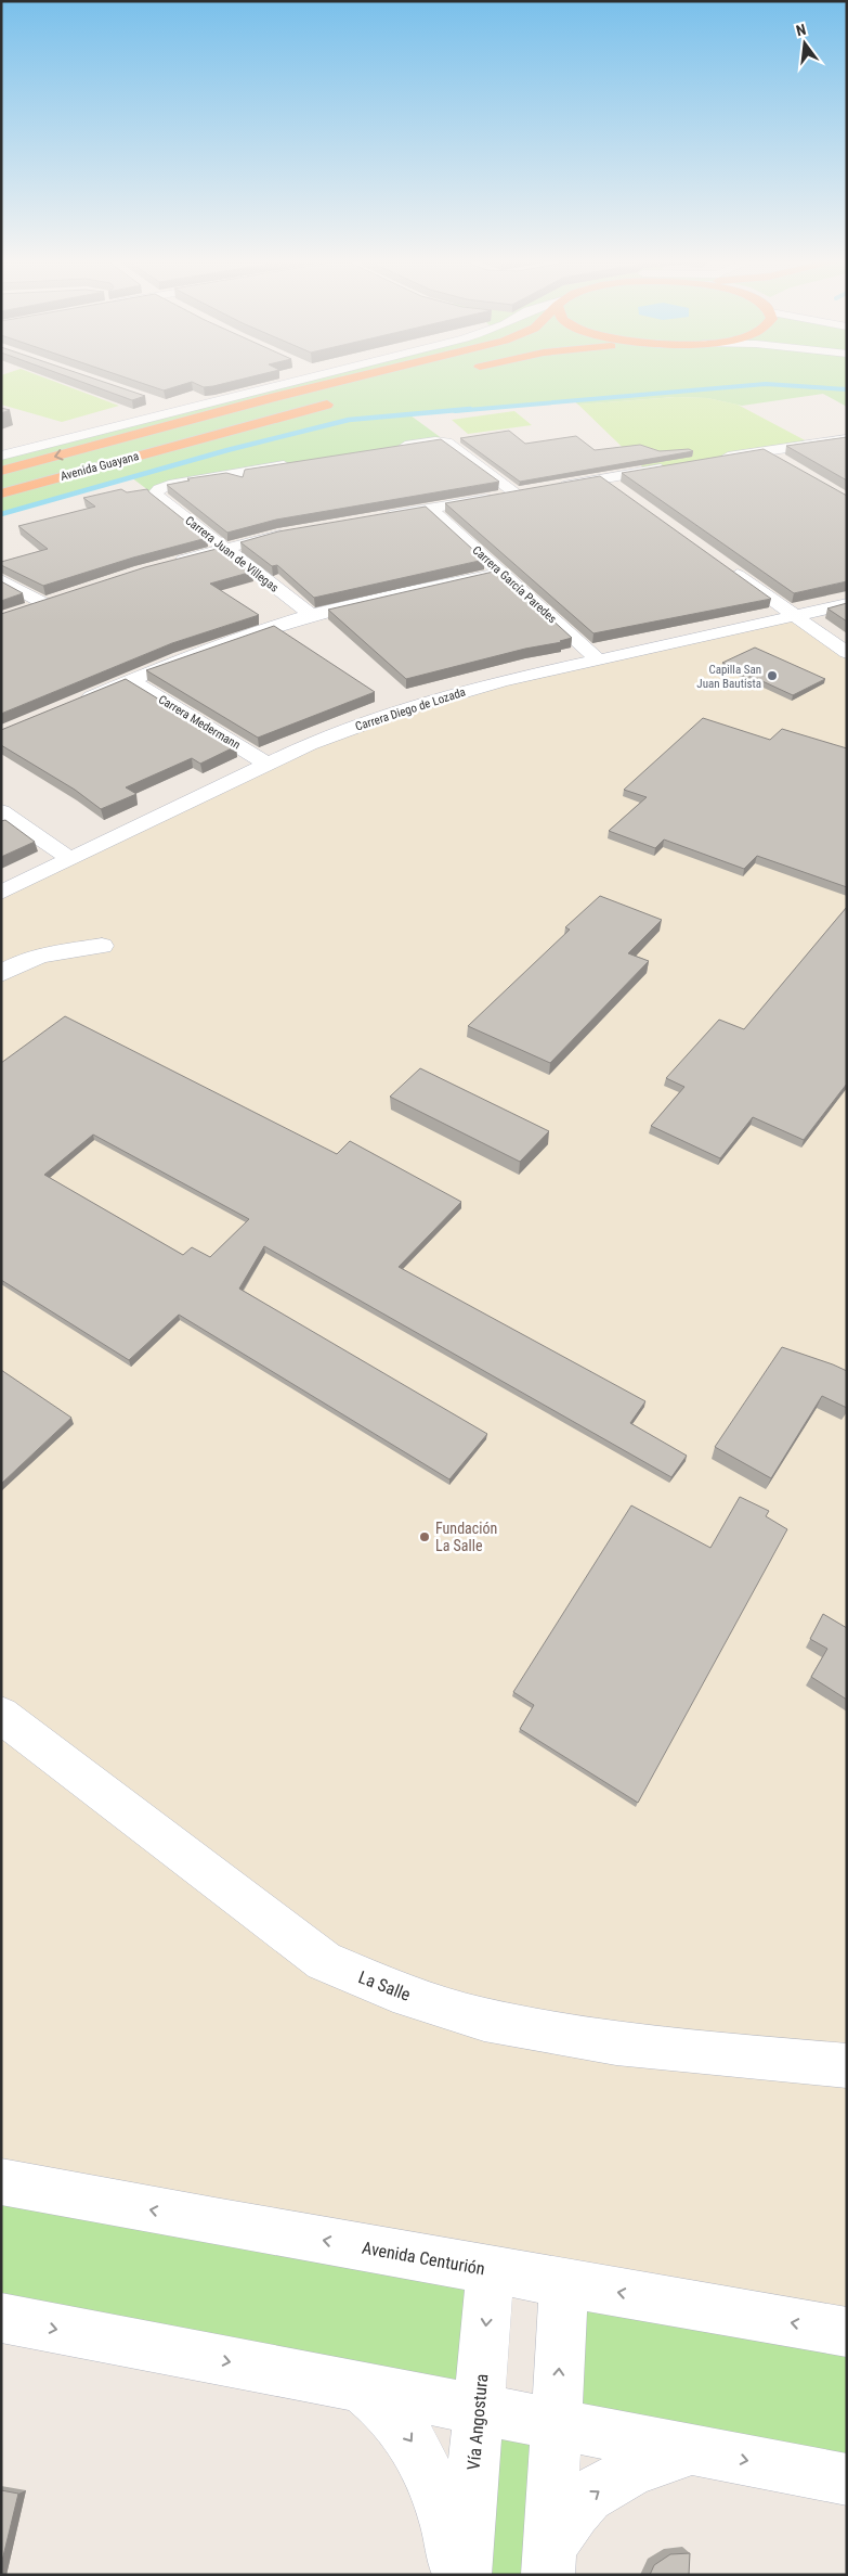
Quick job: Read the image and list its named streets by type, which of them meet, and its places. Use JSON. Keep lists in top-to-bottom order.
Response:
{
  "streets": {
    "highway": ["Avenida Guayana"],
    "street": [
      "Carrera Juan de Villegas",
      "Carrera García Paredes",
      "Carrera Diego de Lozada",
      "Carrera Medermann",
      "La Salle",
      "Avenida Centurión",
      "Vía Angostura"
    ]
  },
  "crossings": [
    ["Carrera García Paredes", "Carrera Diego de Lozada"],
    ["Carrera Diego de Lozada", "Carrera Medermann"],
    ["Avenida Centurión", "Vía Angostura"]
  ],
  "places": ["Capilla San Juan Bautista", "Fundación La Salle"],
  "north": "top"
}
